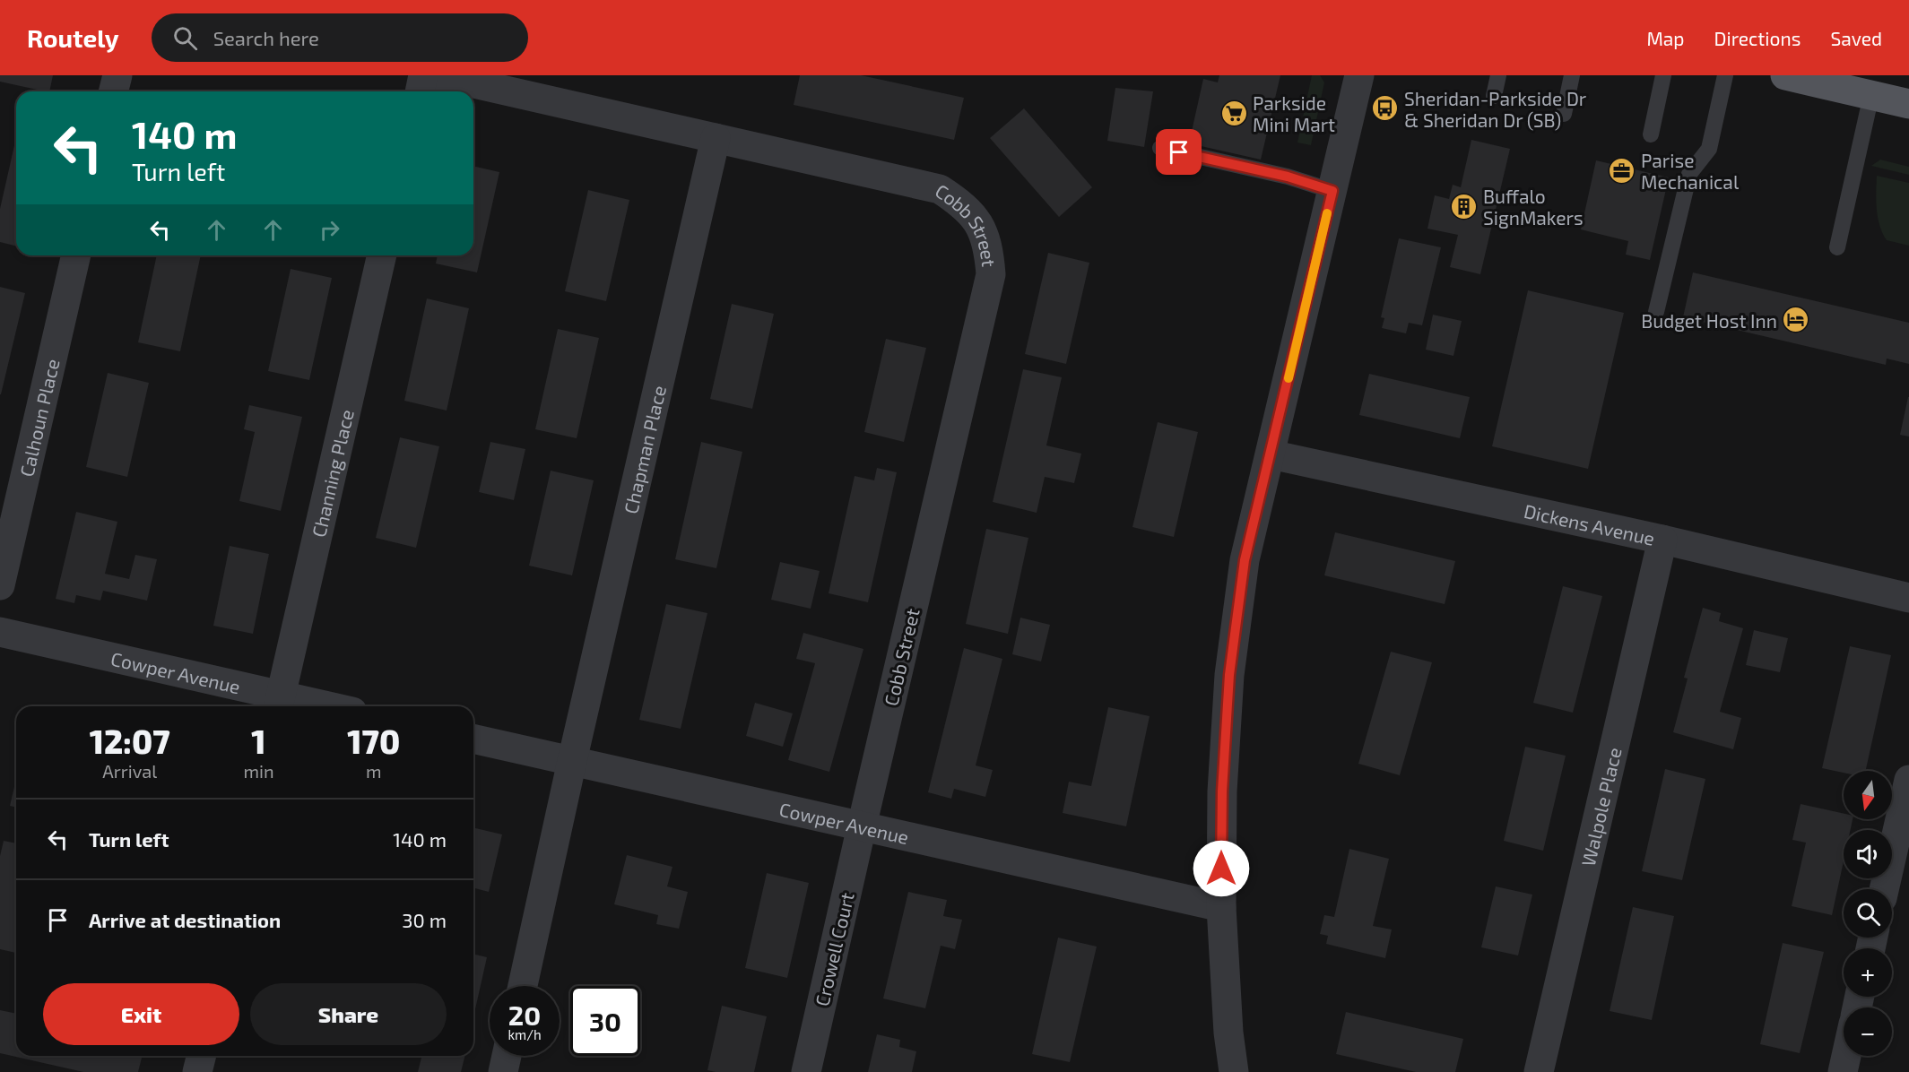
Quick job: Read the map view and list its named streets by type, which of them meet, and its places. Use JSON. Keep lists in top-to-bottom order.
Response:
{
  "streets": {
    "street": [
      "Cobb Street",
      "Calhoun Place",
      "Chapman Place",
      "Channing Place",
      "Dickens Avenue",
      "Cowper Avenue",
      "Walpole Place",
      "Crowell Court"
    ]
  },
  "crossings": [
    ["Cobb Street", "Chapman Place"],
    ["Cobb Street", "Cowper Avenue"],
    ["Cobb Street", "Crowell Court"],
    ["Chapman Place", "Cowper Avenue"],
    ["Channing Place", "Cowper Avenue"],
    ["Dickens Avenue", "Walpole Place"],
    ["Cowper Avenue", "Crowell Court"]
  ],
  "places": {
    "bus stop": ["Sheridan-Parkside Dr & Sheridan Dr (SB)"],
    "supermarket": ["Parkside Mini Mart"],
    "office": ["Parise Mechanical"],
    "building": ["Buffalo SignMakers"],
    "hotel": ["Budget Host Inn"]
  },
  "north": "bottom",
  "page": {
    "header": "Routely",
    "search": "Search here",
    "nav": ["Map", "Directions", "Saved"],
    "turn": ["140 m", "Turn left"],
    "eta": [
      "12:07",
      "Arrival",
      "1",
      "min",
      "170",
      "m"
    ],
    "map_buttons": ["+", "−"],
    "list": [
      {
        "name": "Turn left",
        "value": "140 m"
      },
      {
        "name": "Arrive at destination",
        "value": "30 m"
      }
    ],
    "buttons": ["Exit", "Share"],
    "speed": "20 km/h",
    "limit": "30"
  }
}
